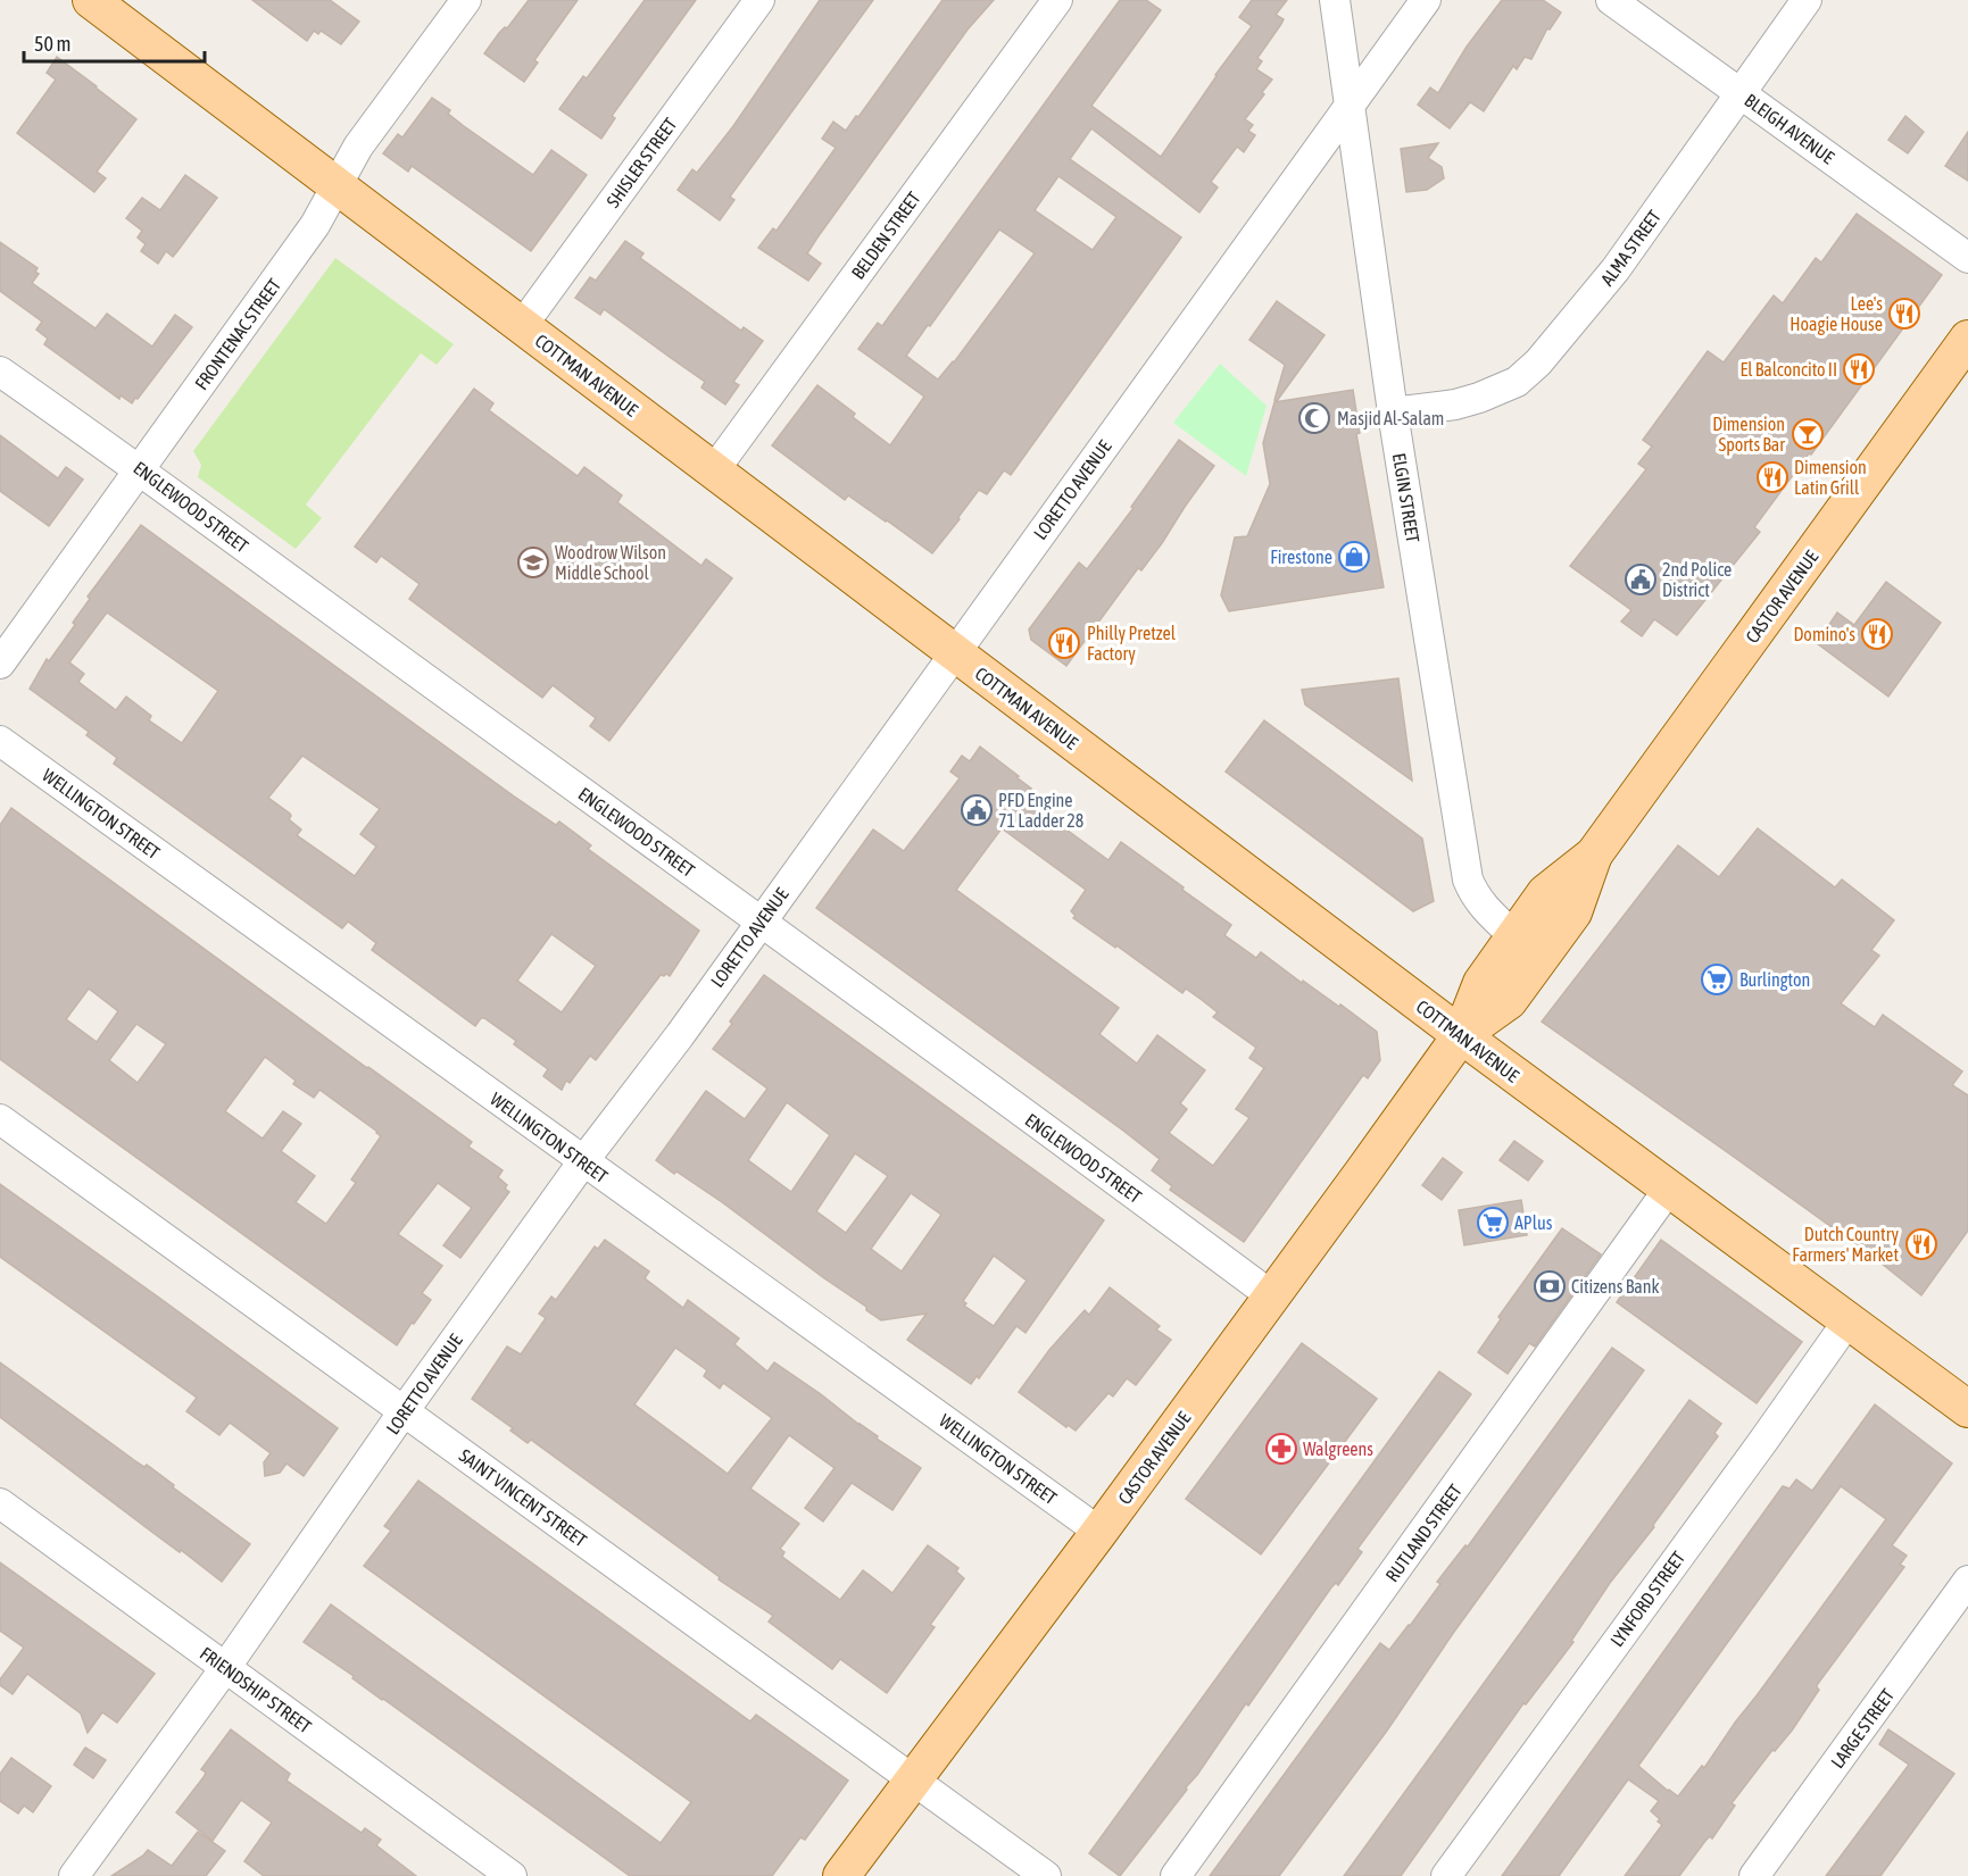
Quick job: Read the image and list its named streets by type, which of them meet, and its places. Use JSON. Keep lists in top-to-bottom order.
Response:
{
  "streets": {
    "main road": ["COTTMAN AVENUE", "CASTOR AVENUE"],
    "street": [
      "BLEIGH AVENUE",
      "SHISLER STREET",
      "BELDEN STREET",
      "ALMA STREET",
      "FRONTENAC STREET",
      "LORETTO AVENUE",
      "ELGIN STREET",
      "ENGLEWOOD STREET",
      "WELLINGTON STREET",
      "SAINT VINCENT STREET",
      "RUTLAND STREET",
      "LYNFORD STREET",
      "FRIENDSHIP STREET",
      "LARGE STREET"
    ]
  },
  "crossings": [
    ["BLEIGH AVENUE", "ALMA STREET"],
    ["SHISLER STREET", "COTTMAN AVENUE"],
    ["BELDEN STREET", "COTTMAN AVENUE"],
    ["ALMA STREET", "ELGIN STREET"],
    ["FRONTENAC STREET", "COTTMAN AVENUE"],
    ["FRONTENAC STREET", "ENGLEWOOD STREET"],
    ["COTTMAN AVENUE", "LORETTO AVENUE"],
    ["COTTMAN AVENUE", "CASTOR AVENUE"],
    ["COTTMAN AVENUE", "RUTLAND STREET"],
    ["COTTMAN AVENUE", "LYNFORD STREET"],
    ["LORETTO AVENUE", "ELGIN STREET"],
    ["LORETTO AVENUE", "ENGLEWOOD STREET"],
    ["LORETTO AVENUE", "WELLINGTON STREET"],
    ["LORETTO AVENUE", "SAINT VINCENT STREET"],
    ["LORETTO AVENUE", "FRIENDSHIP STREET"],
    ["ELGIN STREET", "CASTOR AVENUE"],
    ["ENGLEWOOD STREET", "CASTOR AVENUE"],
    ["CASTOR AVENUE", "WELLINGTON STREET"],
    ["CASTOR AVENUE", "SAINT VINCENT STREET"]
  ],
  "places": {
    "restaurant": [
      "Lee's Hoagie House",
      "El Balconcito II",
      "Dimension Latin Grill",
      "Domino's",
      "Philly Pretzel Factory",
      "Dutch Country Farmers' Market"
    ],
    "mosque": ["Masjid Al-Salam"],
    "bar": ["Dimension Sports Bar"],
    "shop": ["Firestone"],
    "school or university": ["Woodrow Wilson Middle School"],
    "public building": ["2nd Police District", "PFD Engine 71 Ladder 28"],
    "supermarket": ["Burlington", "APlus"],
    "bank": ["Citizens Bank"],
    "pharmacy": ["Walgreens"]
  },
  "scale_bar": "50 m"
}
